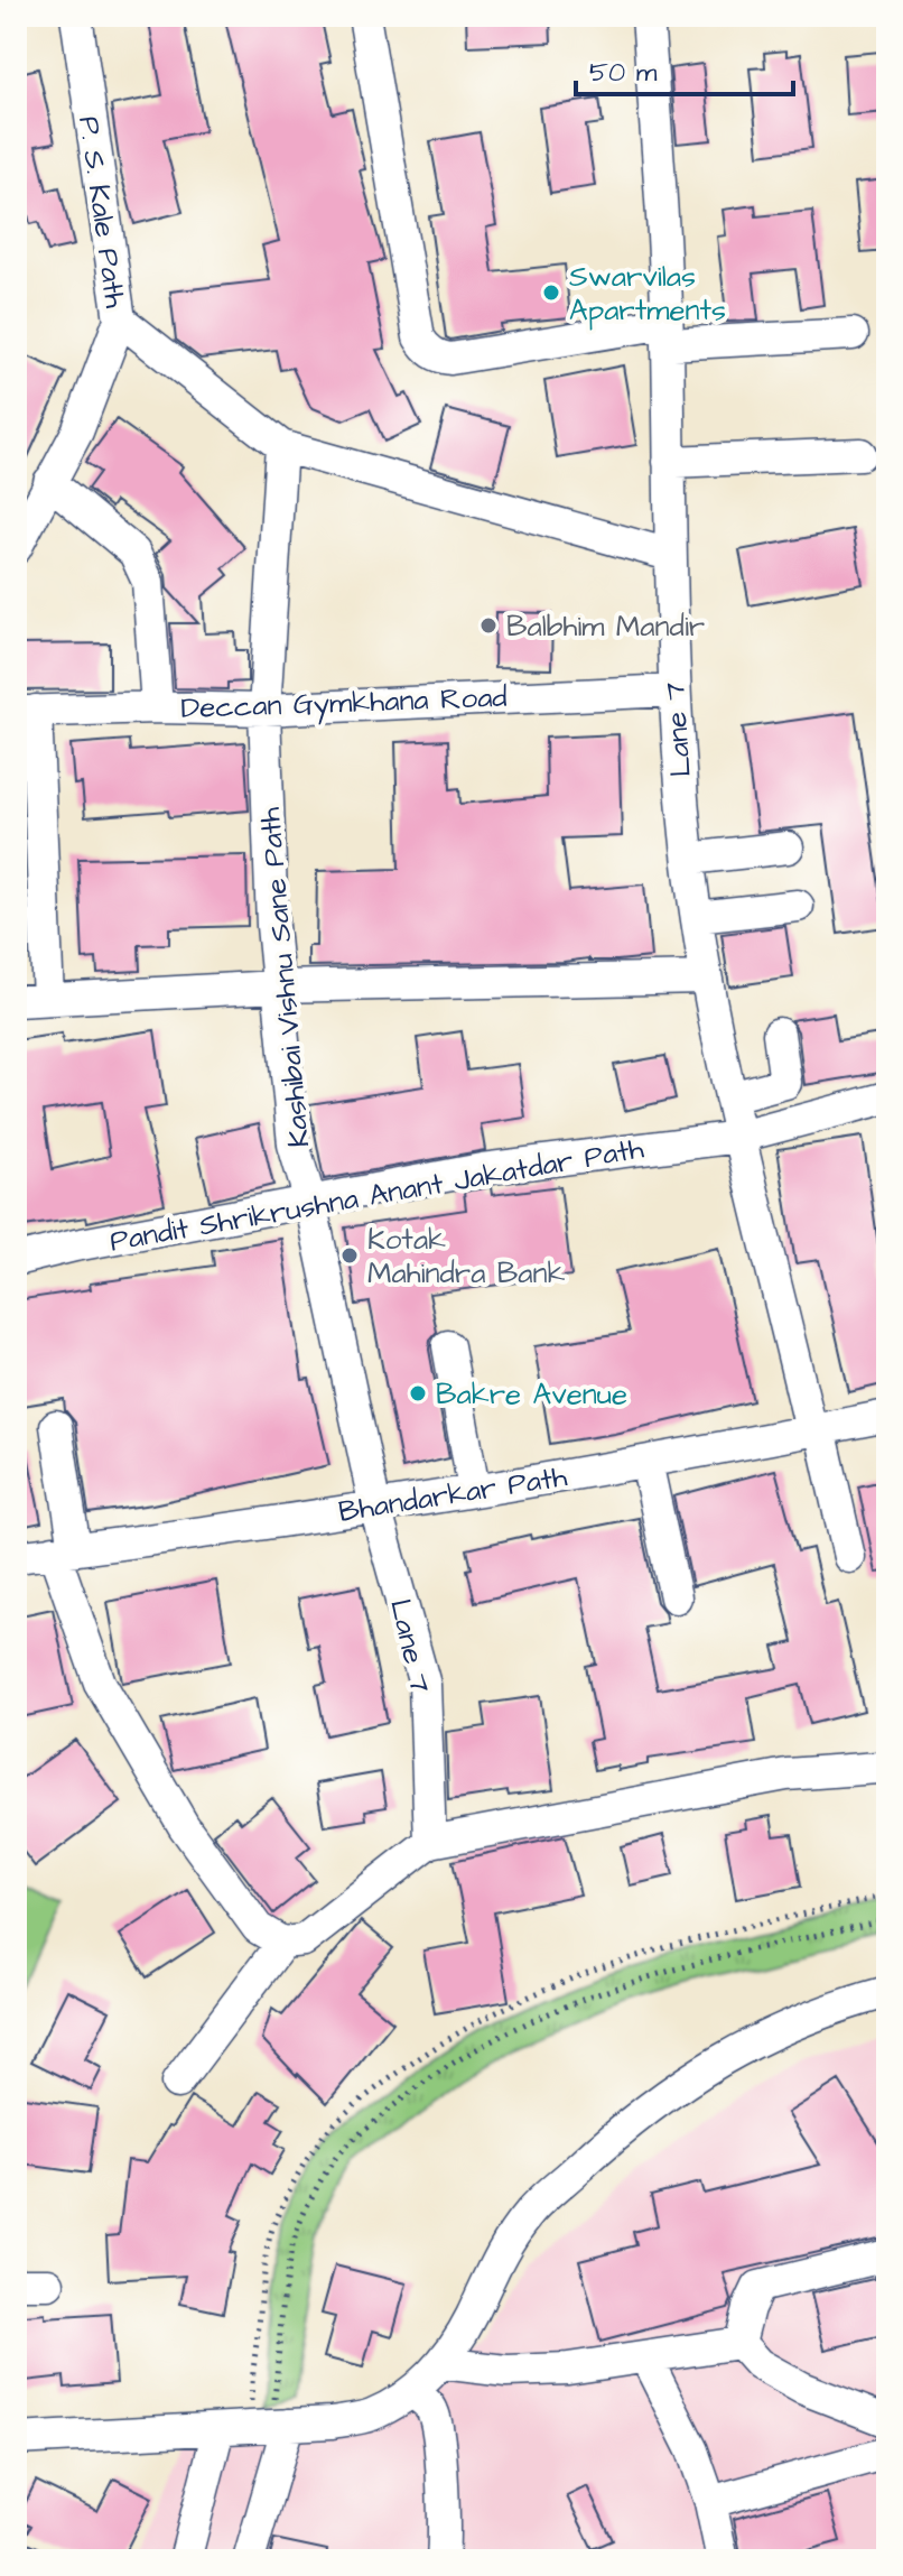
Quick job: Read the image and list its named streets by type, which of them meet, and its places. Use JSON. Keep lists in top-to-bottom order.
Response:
{
  "streets": {
    "street": [
      "P. S. Kale Path",
      "Deccan Gymkhana Road",
      "Lane 7",
      "Kashibai Vishnu Sane Path",
      "Pandit Shrikrushna Anant Jakatdar Path",
      "Bhandarkar Path"
    ]
  },
  "crossings": [
    ["Deccan Gymkhana Road", "Lane 7"],
    ["Deccan Gymkhana Road", "Kashibai Vishnu Sane Path"],
    ["Lane 7", "Kashibai Vishnu Sane Path"],
    ["Lane 7", "Pandit Shrikrushna Anant Jakatdar Path"],
    ["Lane 7", "Bhandarkar Path"],
    ["Kashibai Vishnu Sane Path", "Pandit Shrikrushna Anant Jakatdar Path"],
    ["Kashibai Vishnu Sane Path", "Bhandarkar Path"]
  ],
  "places": [
    "Swarvilas Apartments",
    "Balbhim Mandir",
    "Kotak Mahindra Bank",
    "Bakre Avenue"
  ],
  "scale_bar": "50 m"
}
